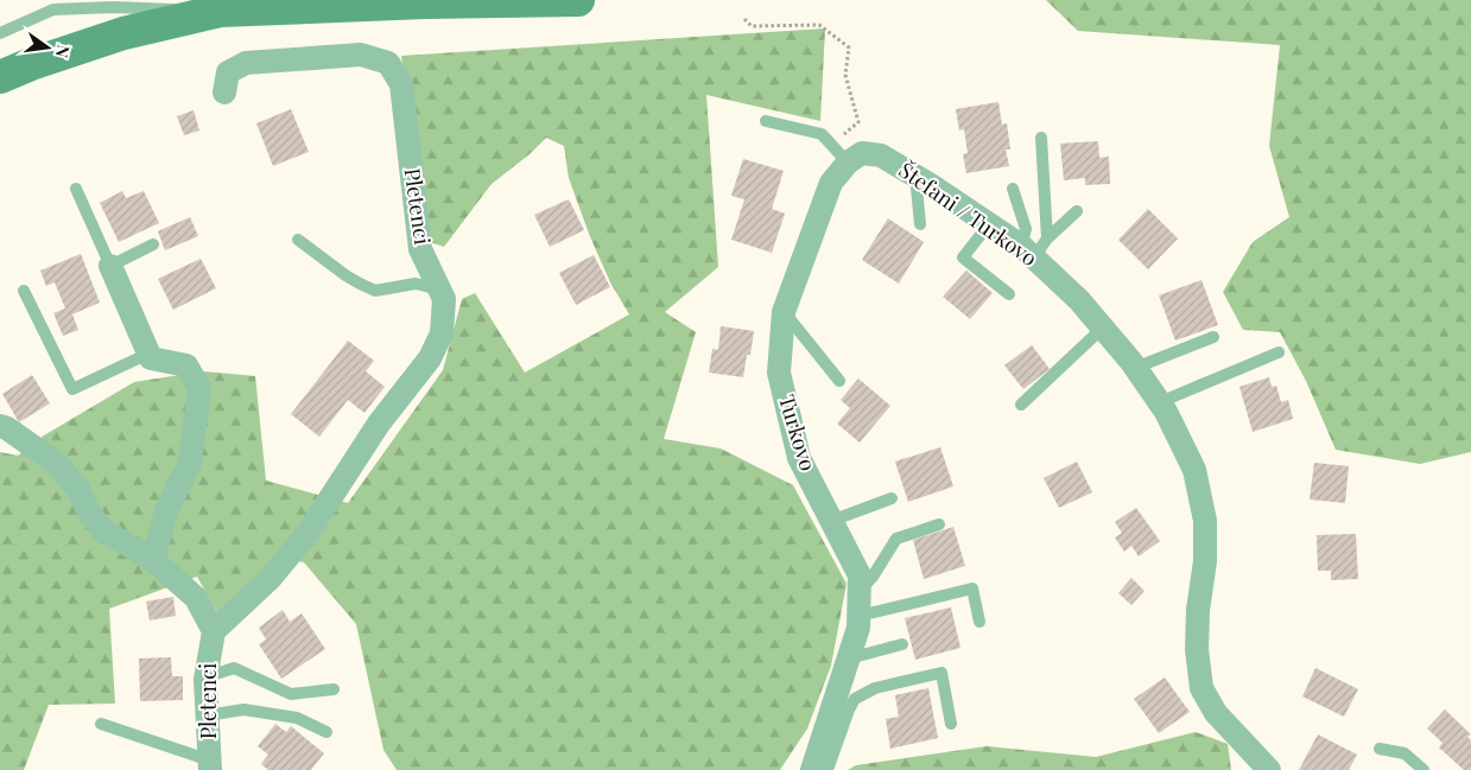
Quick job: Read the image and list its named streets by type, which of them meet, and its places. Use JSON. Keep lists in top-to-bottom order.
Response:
{
  "streets": {
    "street": ["Pletenci", "Štefani / Turkovo", "Turkovo"]
  },
  "crossings": [
    ["Štefani / Turkovo", "Turkovo"]
  ],
  "north": "right"
}
